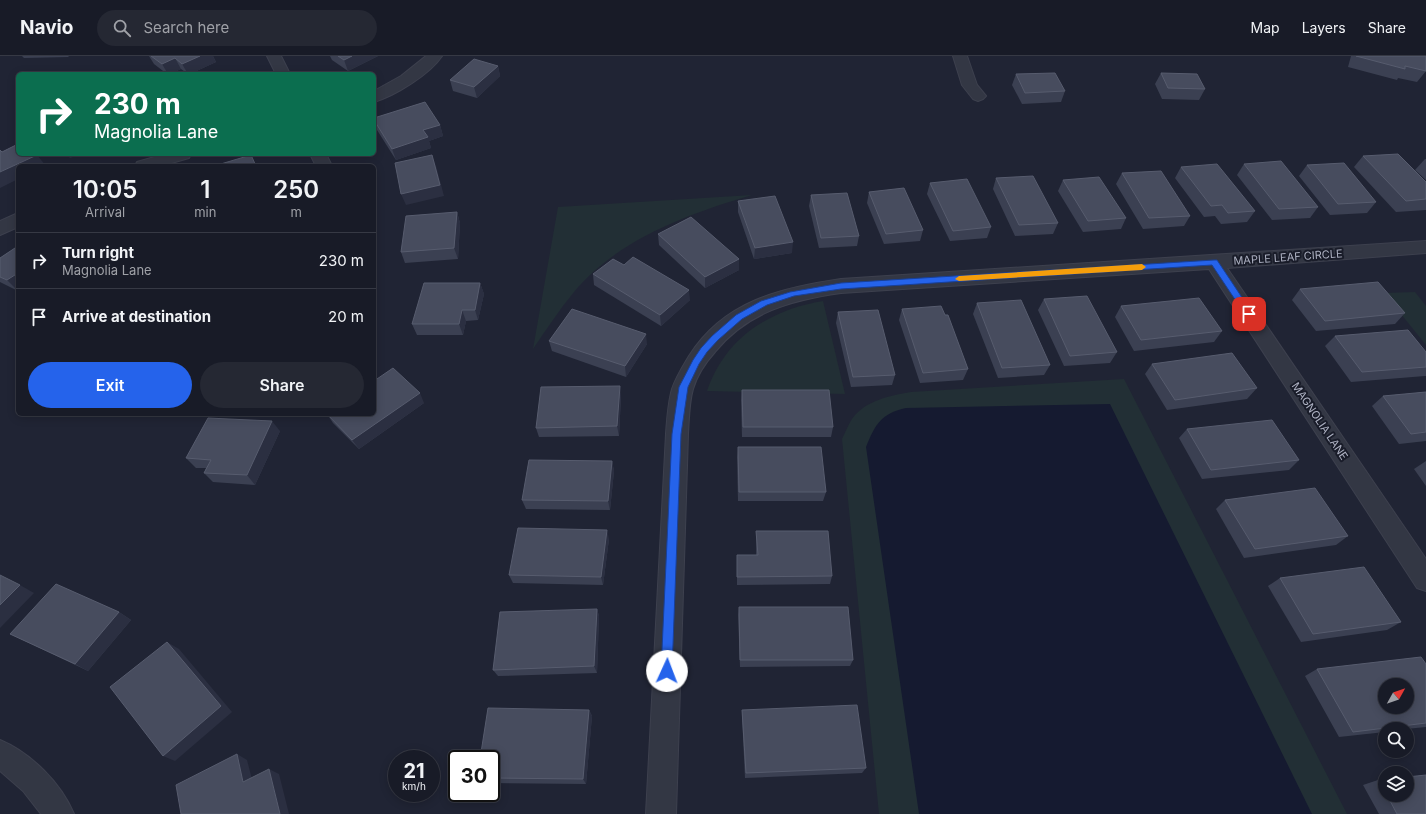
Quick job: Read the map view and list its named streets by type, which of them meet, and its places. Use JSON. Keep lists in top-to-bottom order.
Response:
{
  "streets": {
    "street": ["MAPLE LEAF CIRCLE", "MAGNOLIA LANE"]
  },
  "crossings": [
    ["MAPLE LEAF CIRCLE", "MAGNOLIA LANE"]
  ],
  "north": "top right",
  "page": {
    "header": "Navio",
    "search": "Search here",
    "nav": ["Map", "Layers", "Share"],
    "turn": ["230 m", "Magnolia Lane"],
    "eta": [
      "10:05",
      "Arrival",
      "1",
      "min",
      "250",
      "m"
    ],
    "list": [
      {
        "name": "Turn right",
        "note": "Magnolia Lane",
        "value": "230 m"
      },
      {
        "name": "Arrive at destination",
        "value": "20 m"
      }
    ],
    "buttons": ["Exit", "Share"],
    "speed": "21 km/h",
    "limit": "30"
  }
}
